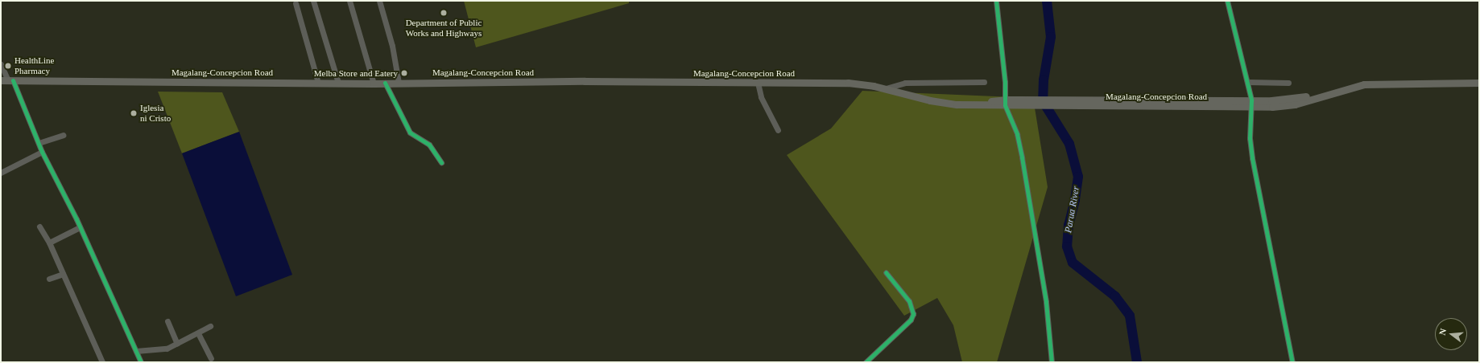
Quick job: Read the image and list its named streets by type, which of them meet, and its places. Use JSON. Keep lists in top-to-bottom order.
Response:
{
  "streets": {
    "main road": ["Magalang-Concepcion Road"]
  },
  "water": ["Parua River"],
  "places": [
    "Department of Public Works and Highways",
    "HealthLine Pharmacy",
    "Melba Store and Eatery",
    "Iglesia ni Cristo"
  ],
  "north": "left"
}
